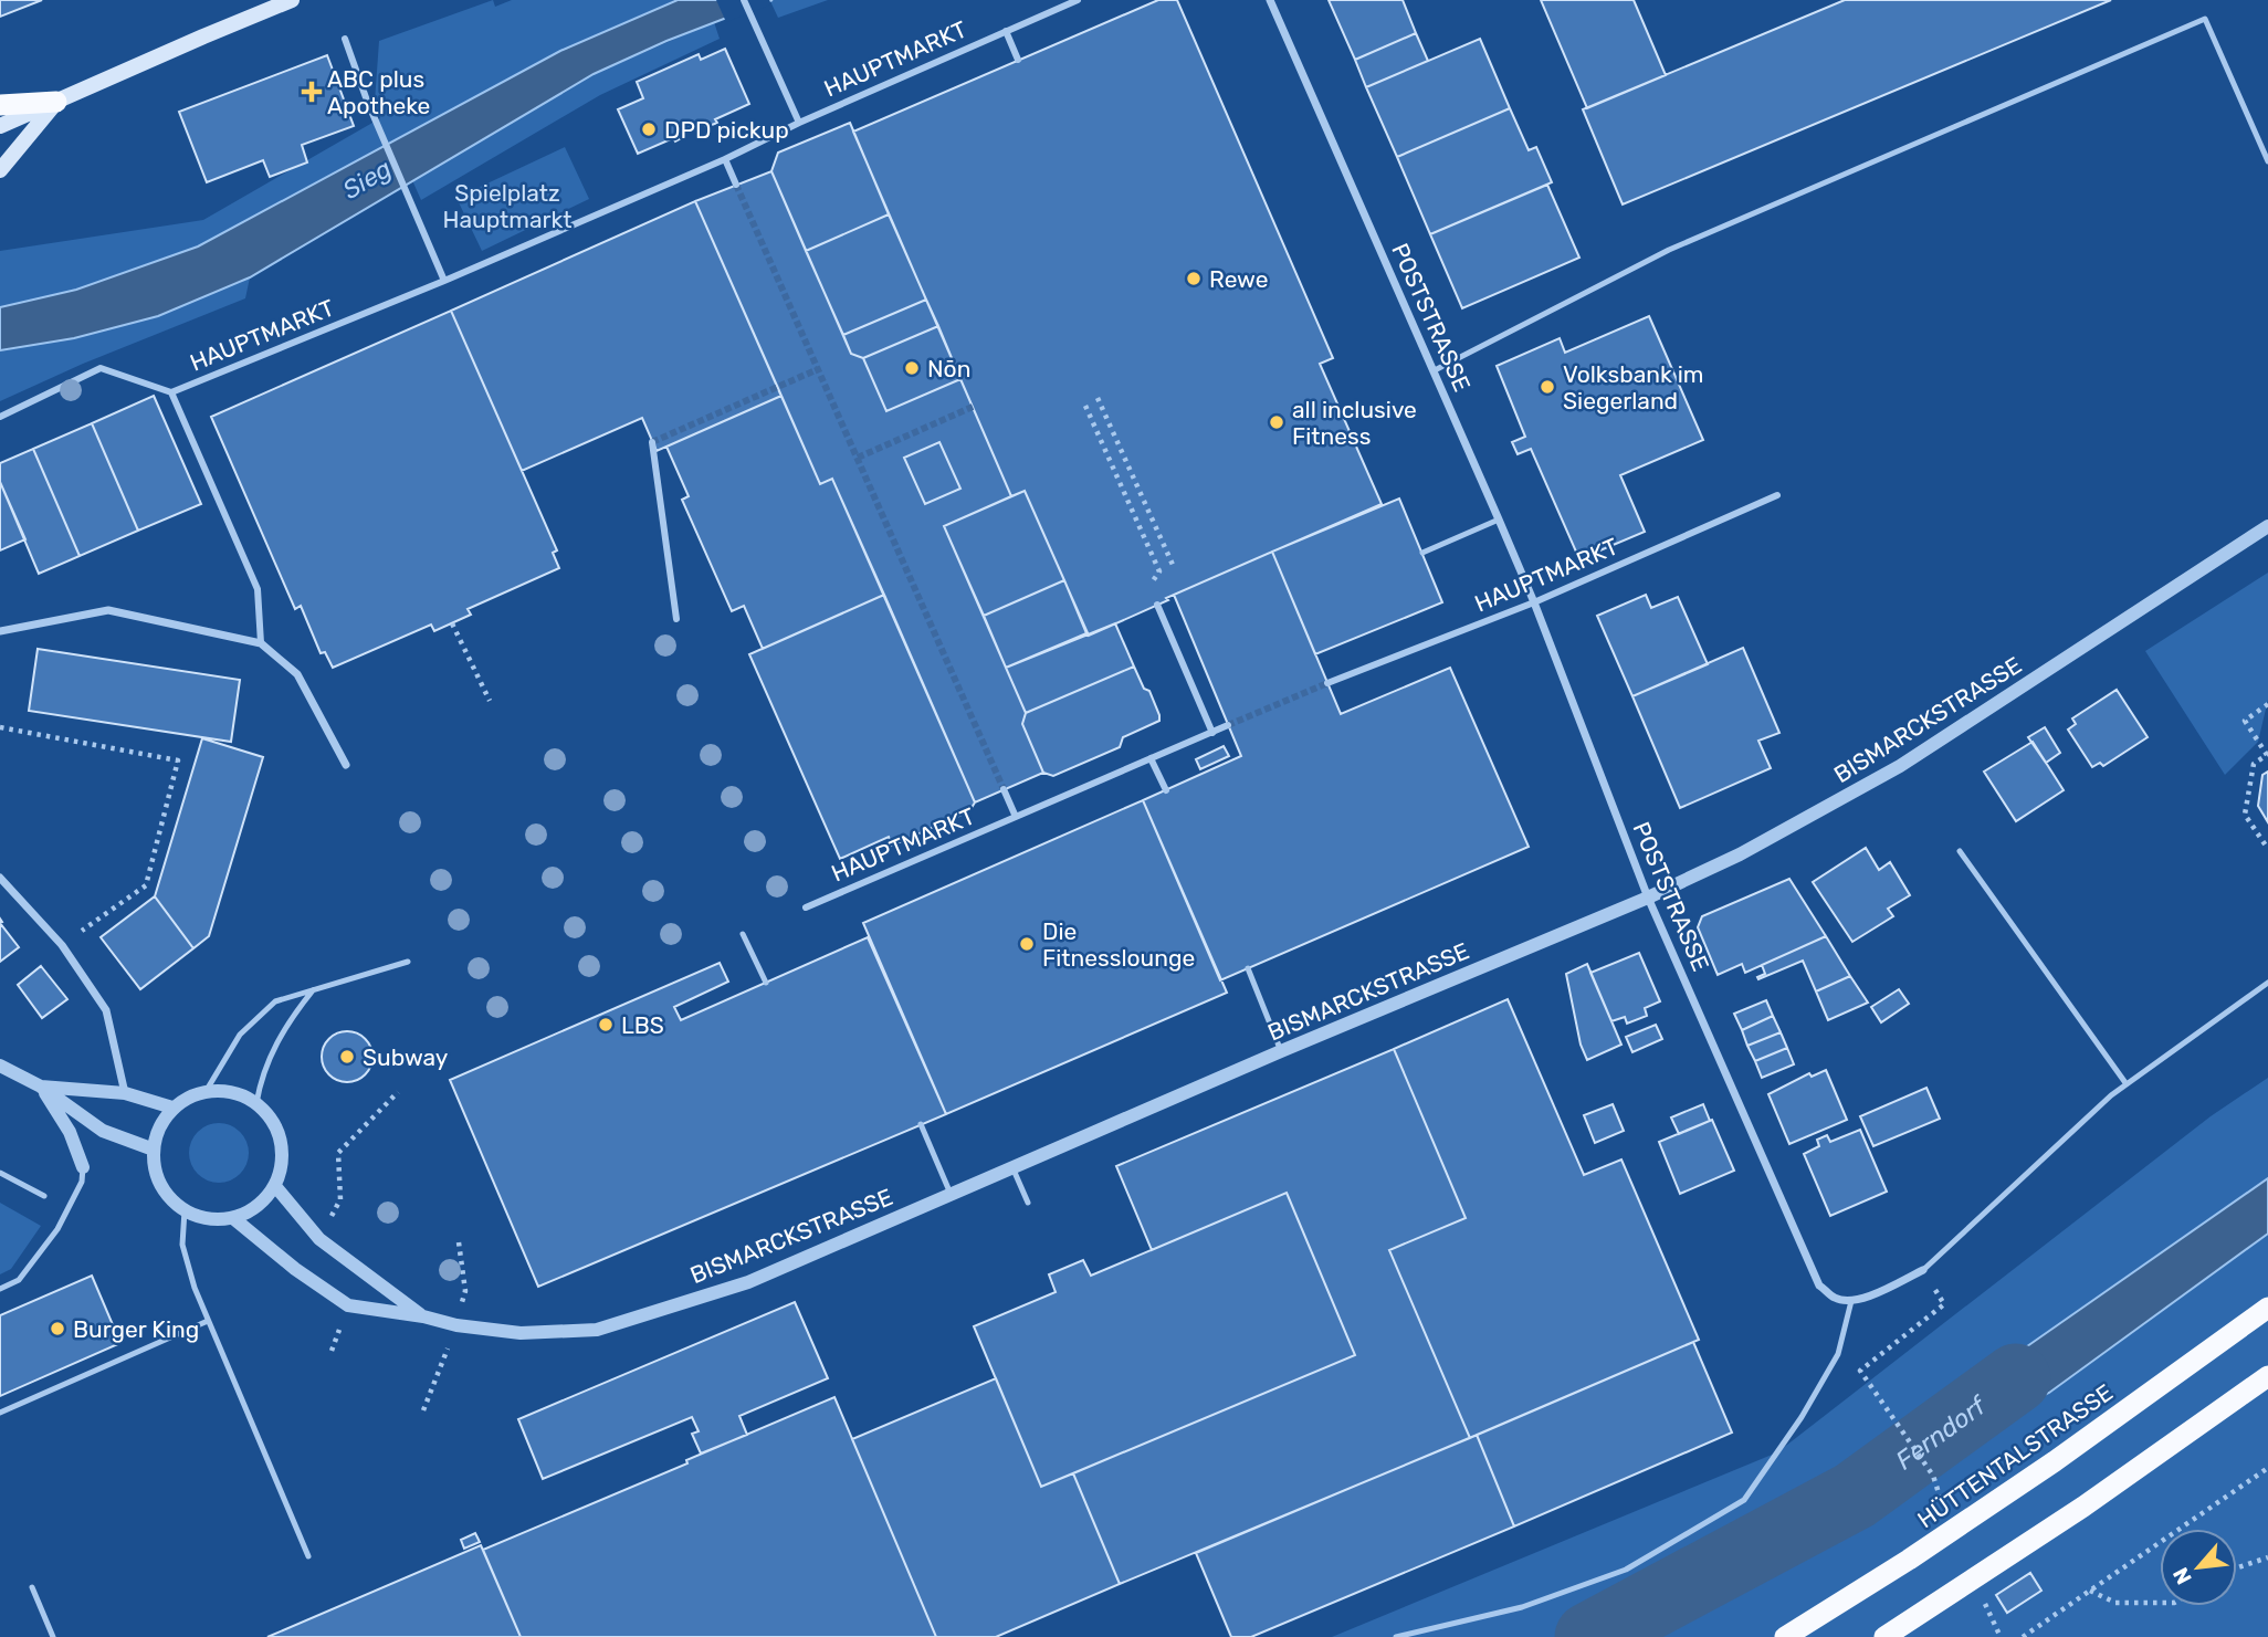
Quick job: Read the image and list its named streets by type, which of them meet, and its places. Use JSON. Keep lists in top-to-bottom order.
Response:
{
  "streets": {
    "highway": ["HÜTTENTALSTRASSE"],
    "street": ["HAUPTMARKT", "POSTSTRASSE", "BISMARCKSTRASSE"]
  },
  "crossings": [
    ["HAUPTMARKT", "POSTSTRASSE"],
    ["POSTSTRASSE", "BISMARCKSTRASSE"]
  ],
  "water": ["Sieg", "Ferndorf"],
  "parks": ["Spielplatz Hauptmarkt"],
  "places": {
    "health": ["ABC plus Apotheke"],
    "other": [
      "DPD pickup",
      "Rewe",
      "Nōn",
      "Volksbank im Siegerland",
      "all inclusive Fitness",
      "Die Fitnesslounge",
      "LBS",
      "Subway",
      "Burger King"
    ]
  },
  "north": "bottom left"
}
